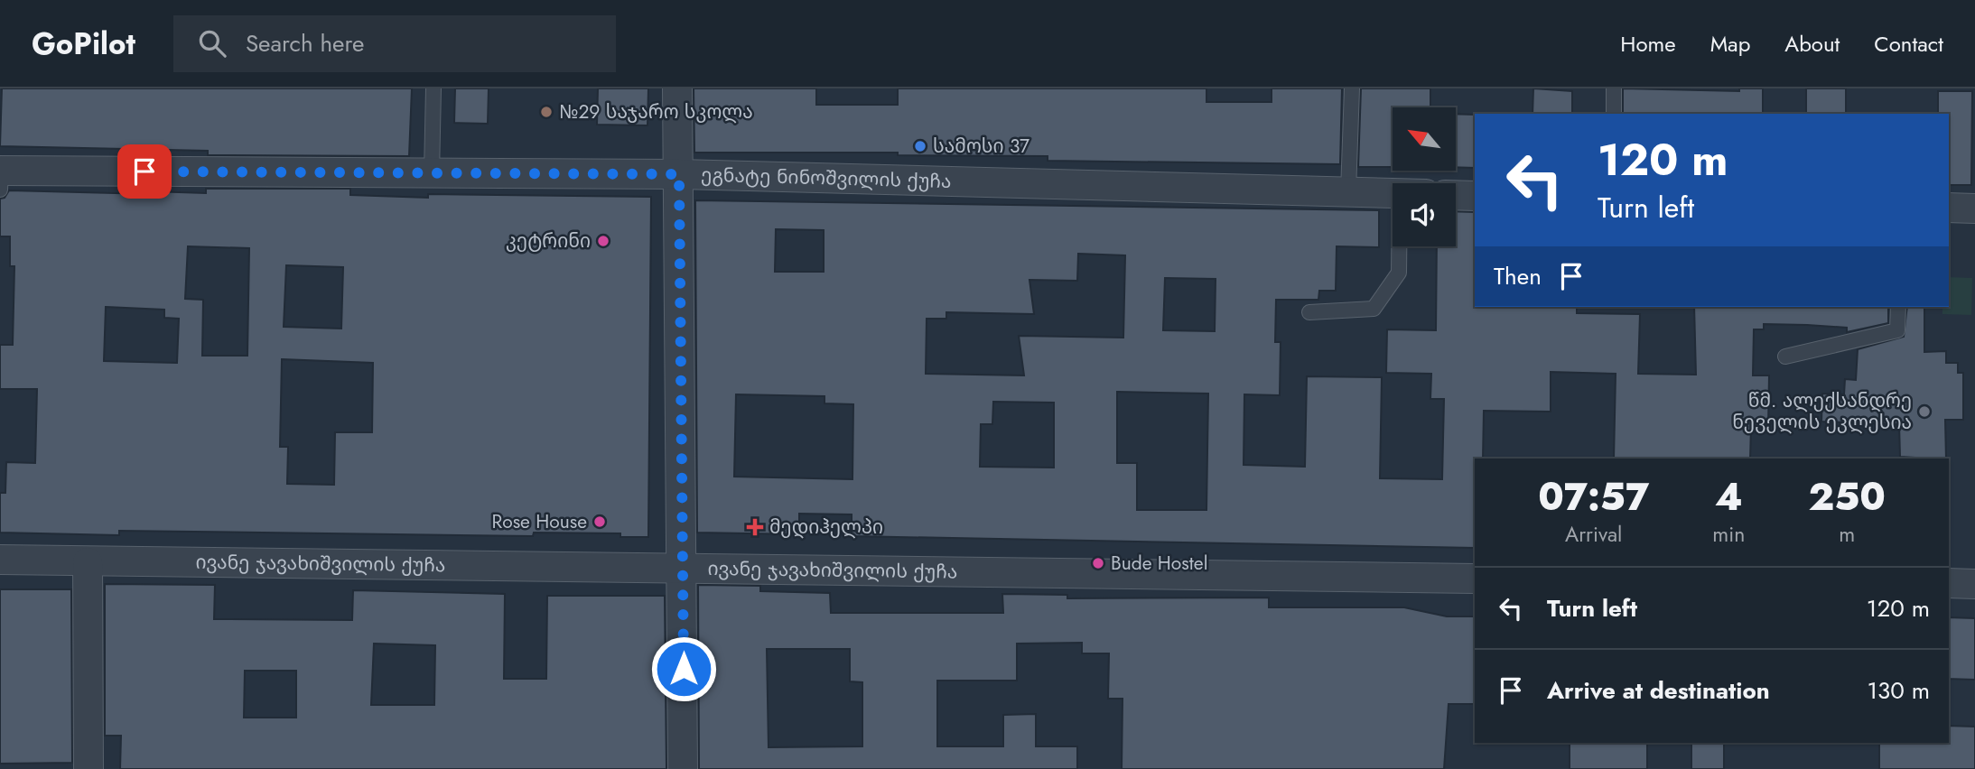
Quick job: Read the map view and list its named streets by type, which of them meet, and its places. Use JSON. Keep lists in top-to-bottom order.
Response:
{
  "streets": {
    "street": ["ეგნატე ნინოშვილის ქუჩა", "ივანე ჯავახიშვილის ქუჩა"]
  },
  "places": {
    "other": [
      "№29 საჯარო სკოლა",
      "სამოსი 37",
      "კეტრინი",
      "წმ. ალექსანდრე ნეველის ეკლესია",
      "Rose House",
      "Bude Hostel"
    ],
    "health": ["მედიჰელპი"]
  },
  "north": "top left",
  "page": {
    "header": "GoPilot",
    "search": "Search here",
    "nav": [
      "Home",
      "Map",
      "About",
      "Contact"
    ],
    "turn": ["120 m", "Turn left"],
    "then": "Then",
    "eta": [
      "07:57",
      "Arrival",
      "4",
      "min",
      "250",
      "m"
    ],
    "list": [
      {
        "name": "Turn left",
        "value": "120 m"
      },
      {
        "name": "Arrive at destination",
        "value": "130 m"
      }
    ]
  }
}
